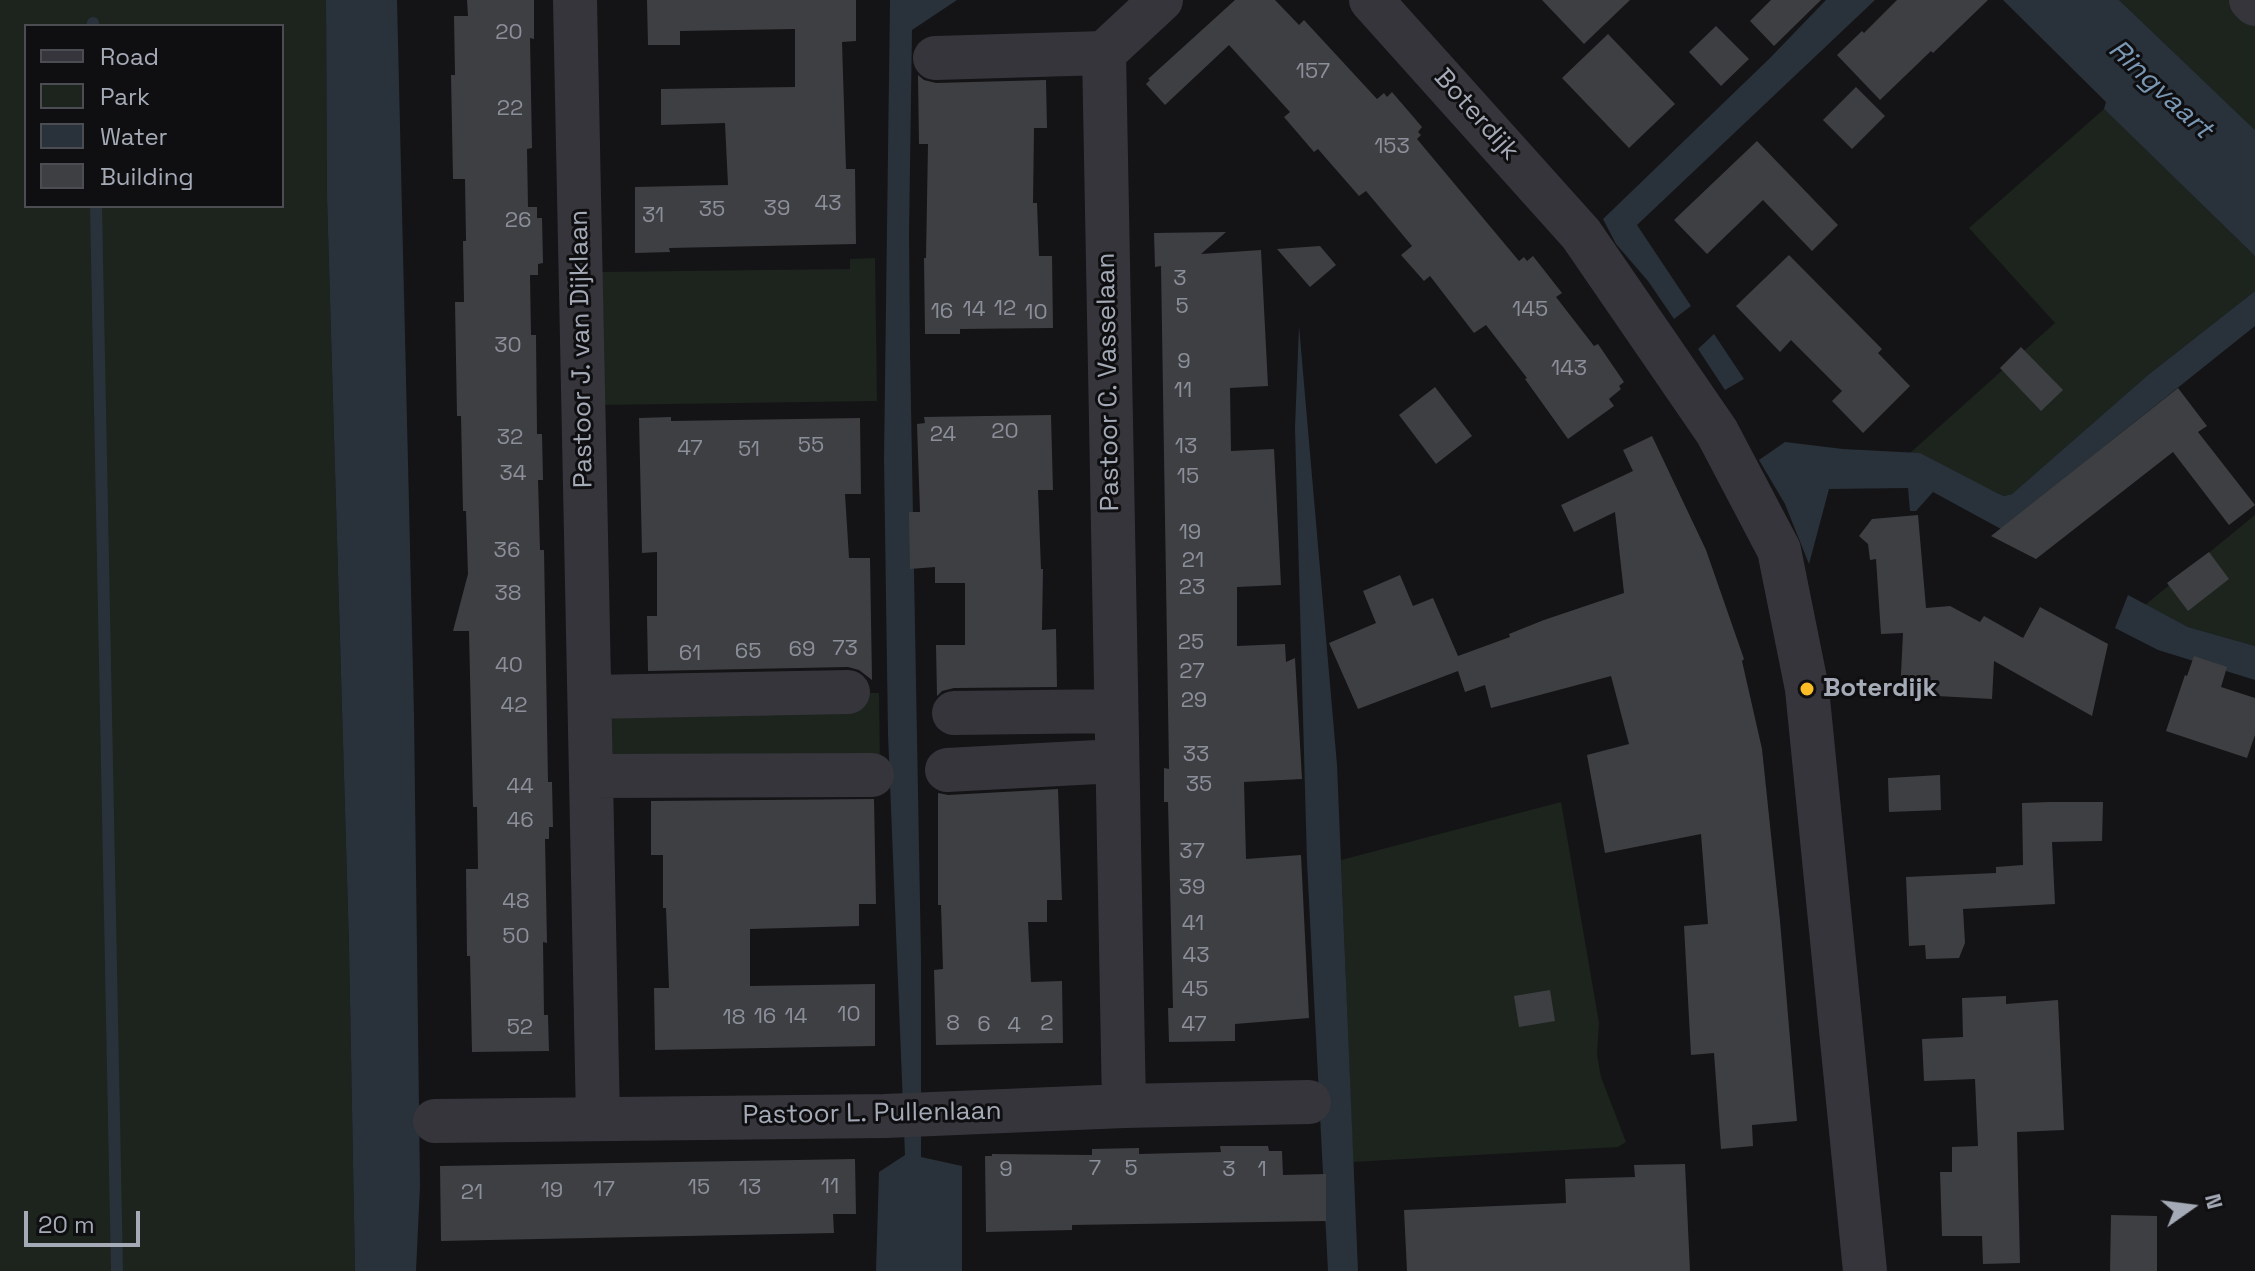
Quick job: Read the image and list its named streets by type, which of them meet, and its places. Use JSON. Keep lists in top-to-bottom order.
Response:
{
  "streets": {
    "street": [
      "Boterdijk",
      "Pastoor J. van Dijklaan",
      "Pastoor C. Vasselaan",
      "Pastoor L. Pullenlaan"
    ]
  },
  "crossings": [
    ["Pastoor J. van Dijklaan", "Pastoor L. Pullenlaan"],
    ["Pastoor C. Vasselaan", "Pastoor L. Pullenlaan"]
  ],
  "water": ["Ringvaart"],
  "places": ["Boterdijk"],
  "house_numbers": [
    "20",
    "157",
    "22",
    "153",
    "43",
    "39",
    "35",
    "31",
    "26",
    "3",
    "5",
    "12",
    "14",
    "145",
    "16",
    "10",
    "30",
    "9",
    "143",
    "11",
    "20",
    "24",
    "32",
    "55",
    "13",
    "47",
    "51",
    "34",
    "15",
    "19",
    "36",
    "21",
    "23",
    "38",
    "25",
    "73",
    "69",
    "65",
    "61",
    "40",
    "27",
    "29",
    "42",
    "33",
    "35",
    "44",
    "46",
    "37",
    "39",
    "48",
    "41",
    "50",
    "43",
    "45",
    "10",
    "16",
    "14",
    "18",
    "8",
    "2",
    "6",
    "47",
    "4",
    "52",
    "7",
    "5",
    "9",
    "3",
    "1",
    "11",
    "15",
    "13",
    "17",
    "19",
    "21"
  ],
  "legend": [
    "Road",
    "Park",
    "Water",
    "Building"
  ],
  "scale_bar": "20 m",
  "north": "right"
}
